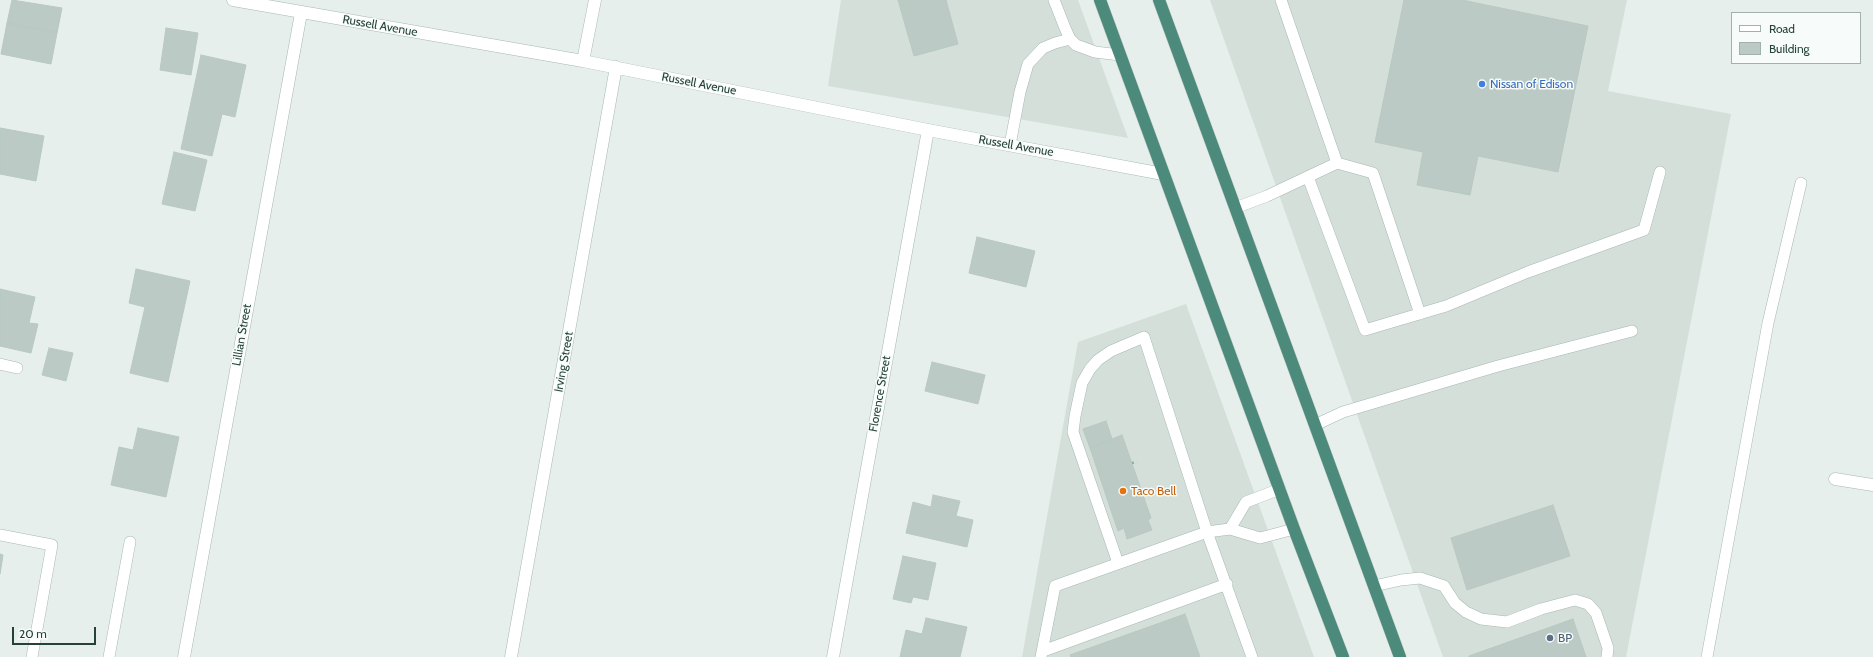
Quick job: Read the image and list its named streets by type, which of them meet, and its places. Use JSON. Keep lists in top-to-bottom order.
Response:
{
  "streets": {
    "street": [
      "Russell Avenue",
      "Lillian Street",
      "Irving Street",
      "Florence Street"
    ]
  },
  "crossings": [
    ["Russell Avenue", "Lillian Street"],
    ["Russell Avenue", "Irving Street"],
    ["Russell Avenue", "Florence Street"]
  ],
  "places": ["Nissan of Edison", "Taco Bell", "BP"],
  "legend": ["Road", "Building"],
  "scale_bar": "20 m"
}
